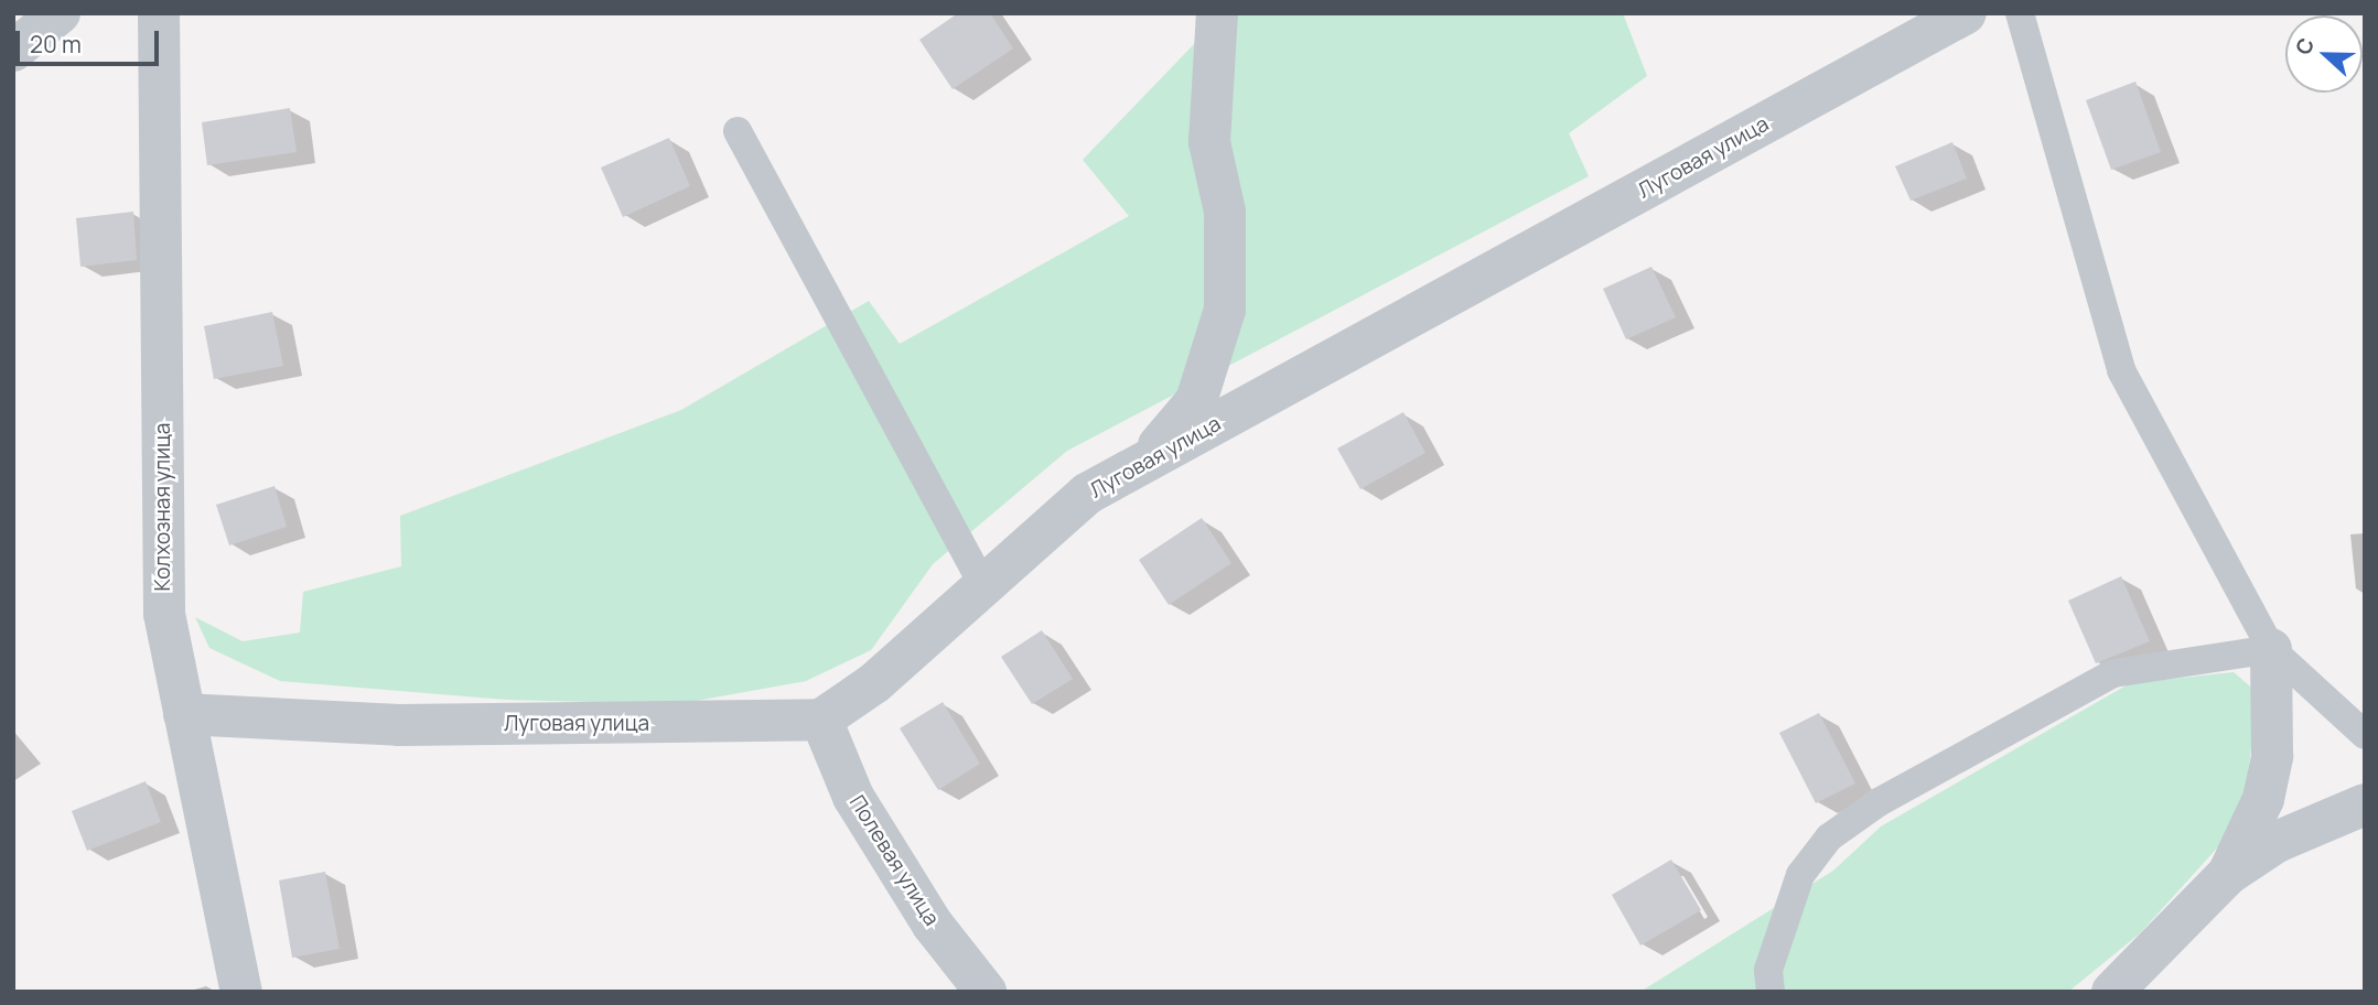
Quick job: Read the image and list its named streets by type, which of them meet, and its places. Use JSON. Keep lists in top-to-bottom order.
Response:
{
  "streets": {
    "street": ["Луговая улица", "Колхозная улица", "Полевая улица"]
  },
  "crossings": [
    ["Луговая улица", "Колхозная улица"],
    ["Луговая улица", "Полевая улица"]
  ],
  "scale_bar": "20 m",
  "north": "left"
}
